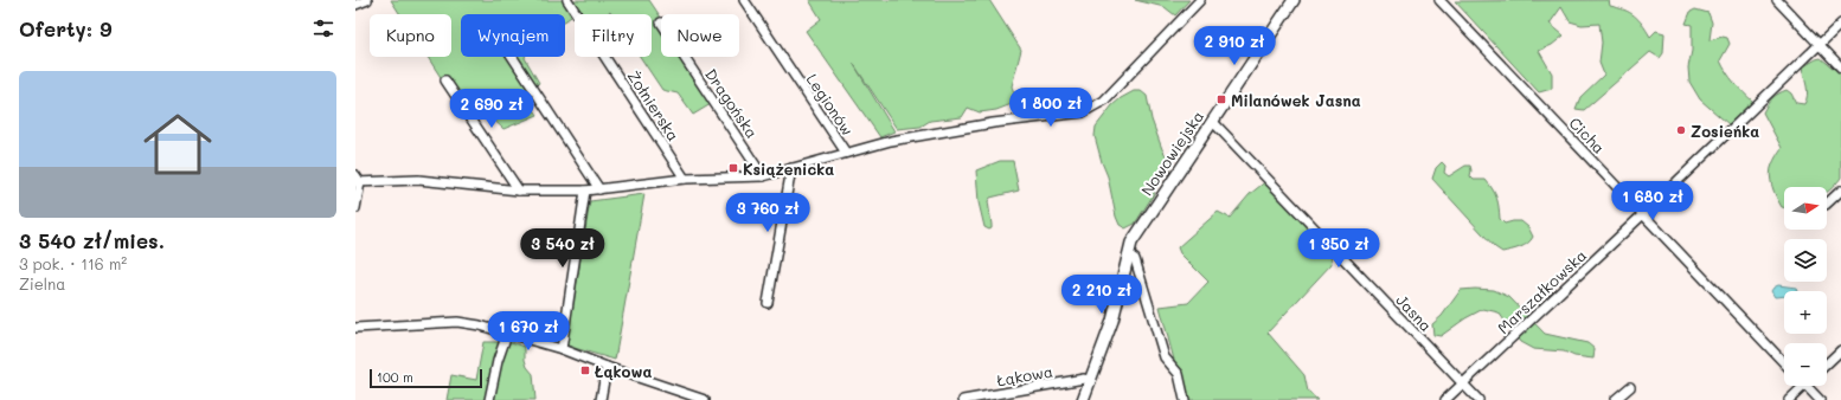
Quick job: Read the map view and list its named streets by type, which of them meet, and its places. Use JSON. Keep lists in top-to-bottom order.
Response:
{
  "streets": {
    "street": [
      "Dragońska",
      "Legionów",
      "Żołnierska",
      "Cicha",
      "Nowowiejska",
      "Marszałkowska",
      "Jasna",
      "Łąkowa"
    ]
  },
  "crossings": [
    ["Cicha", "Marszałkowska"],
    ["Nowowiejska", "Jasna"],
    ["Nowowiejska", "Łąkowa"],
    ["Marszałkowska", "Jasna"]
  ],
  "places": {
    "transit": ["Milanówek Jasna", "Książenicka", "Łąkowa"],
    "other": ["Zosieńka"]
  },
  "scale_bar": "100 m",
  "north": "right",
  "page": {
    "heading": "Oferty: 9",
    "chip": [
      "Kupno",
      "Wynajem",
      "Filtry",
      "Nowe"
    ],
    "price": [
      "2 910 zł",
      "1 800 zł",
      "2 690 zł",
      "1 680 zł",
      "3 760 zł",
      "3 540 zł",
      "1 350 zł",
      "2 210 zł",
      "1 670 zł"
    ],
    "list": [
      {
        "name": "3 540 zł/mies.",
        "note": "3 pok. · 116 m² · Zielna"
      }
    ],
    "map_buttons": ["+", "−"],
    "scale": "100 m"
  }
}
